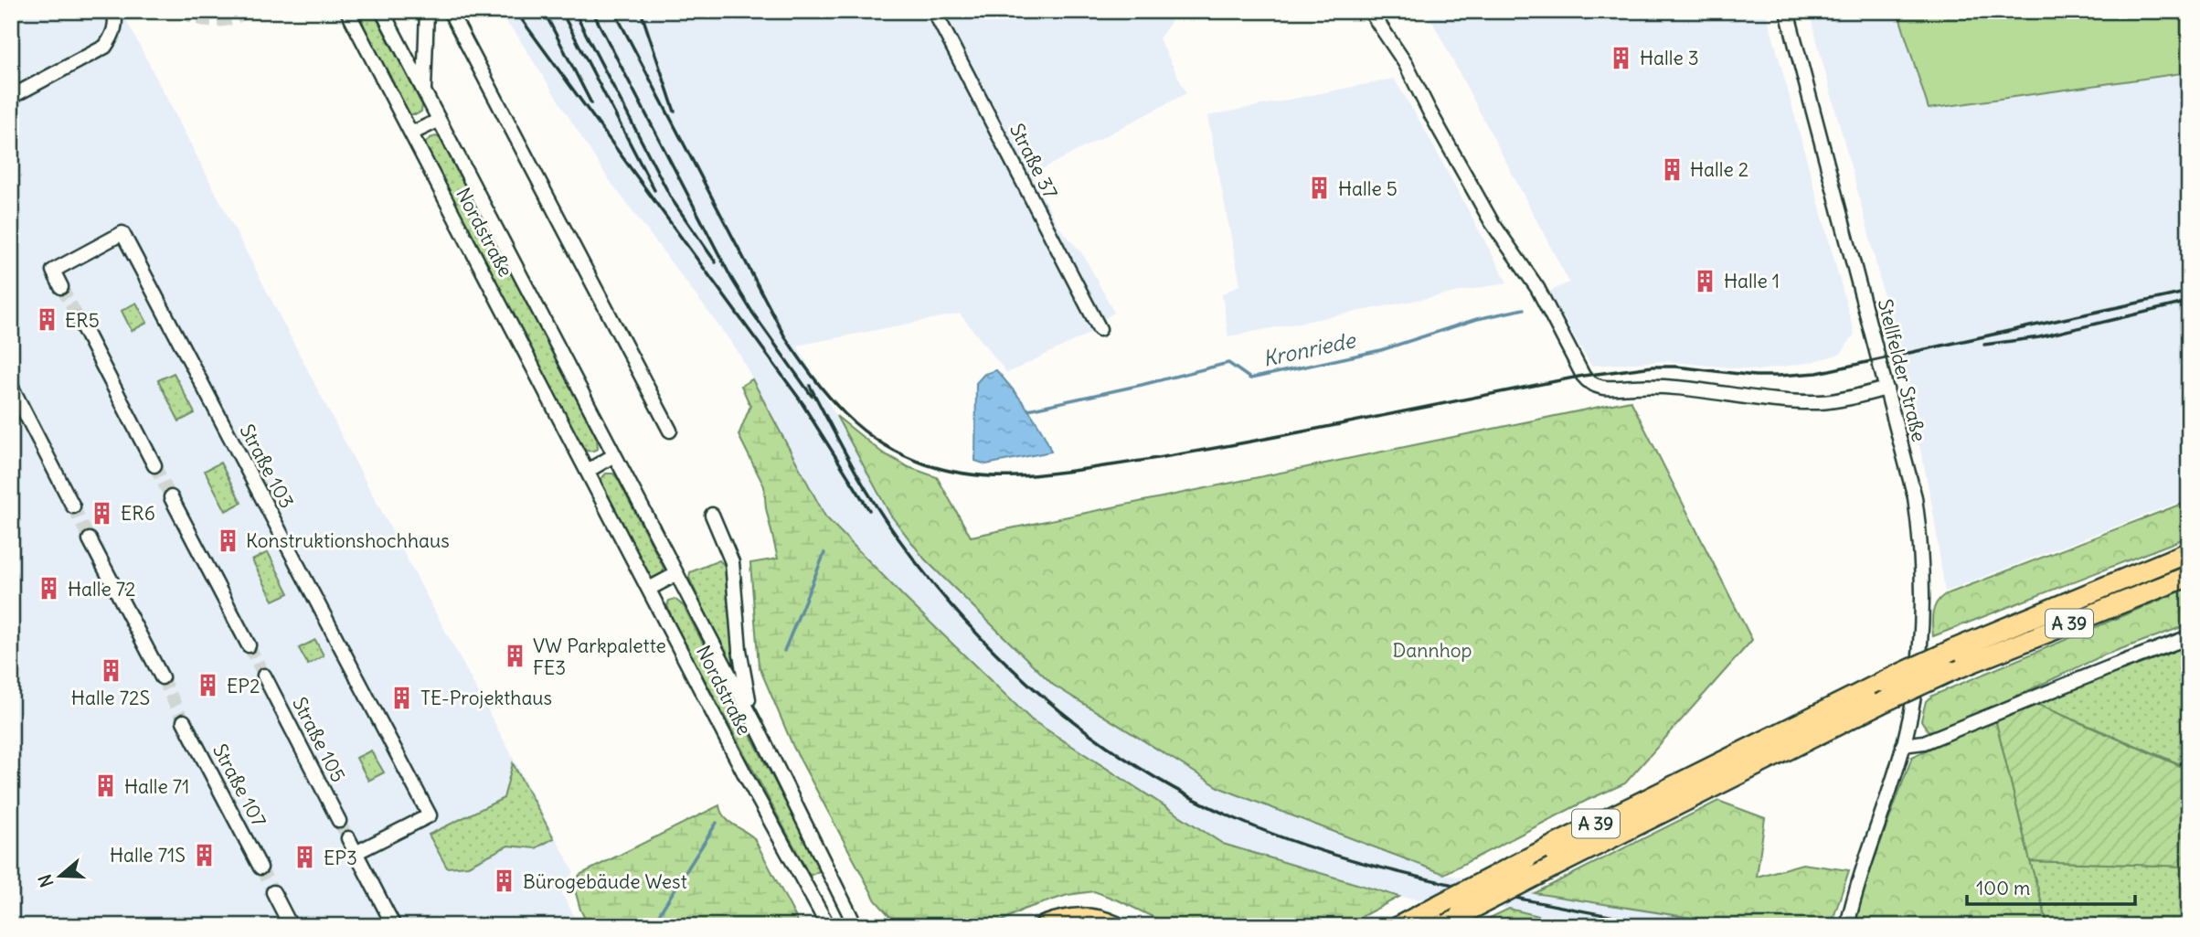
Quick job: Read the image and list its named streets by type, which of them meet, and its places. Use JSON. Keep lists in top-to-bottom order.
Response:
{
  "streets": {
    "highway": ["A 39"],
    "street": [
      "Straße 37",
      "Nordstraße",
      "Stellfelder Straße",
      "Straße 103",
      "Straße 105",
      "Straße 107"
    ]
  },
  "water": ["Kronriede"],
  "parks": ["Dannhop"],
  "places": {
    "building": [
      "Halle 3",
      "Halle 2",
      "Halle 5",
      "Halle 1",
      "ER5",
      "ER6",
      "Konstruktionshochhaus",
      "Halle 72",
      "VW Parkpalette FE3",
      "Halle 72S",
      "EP2",
      "TE-Projekthaus",
      "Halle 71",
      "Halle 71S",
      "EP3",
      "Bürogebäude West"
    ]
  },
  "scale_bar": "100 m",
  "north": "left"
}
